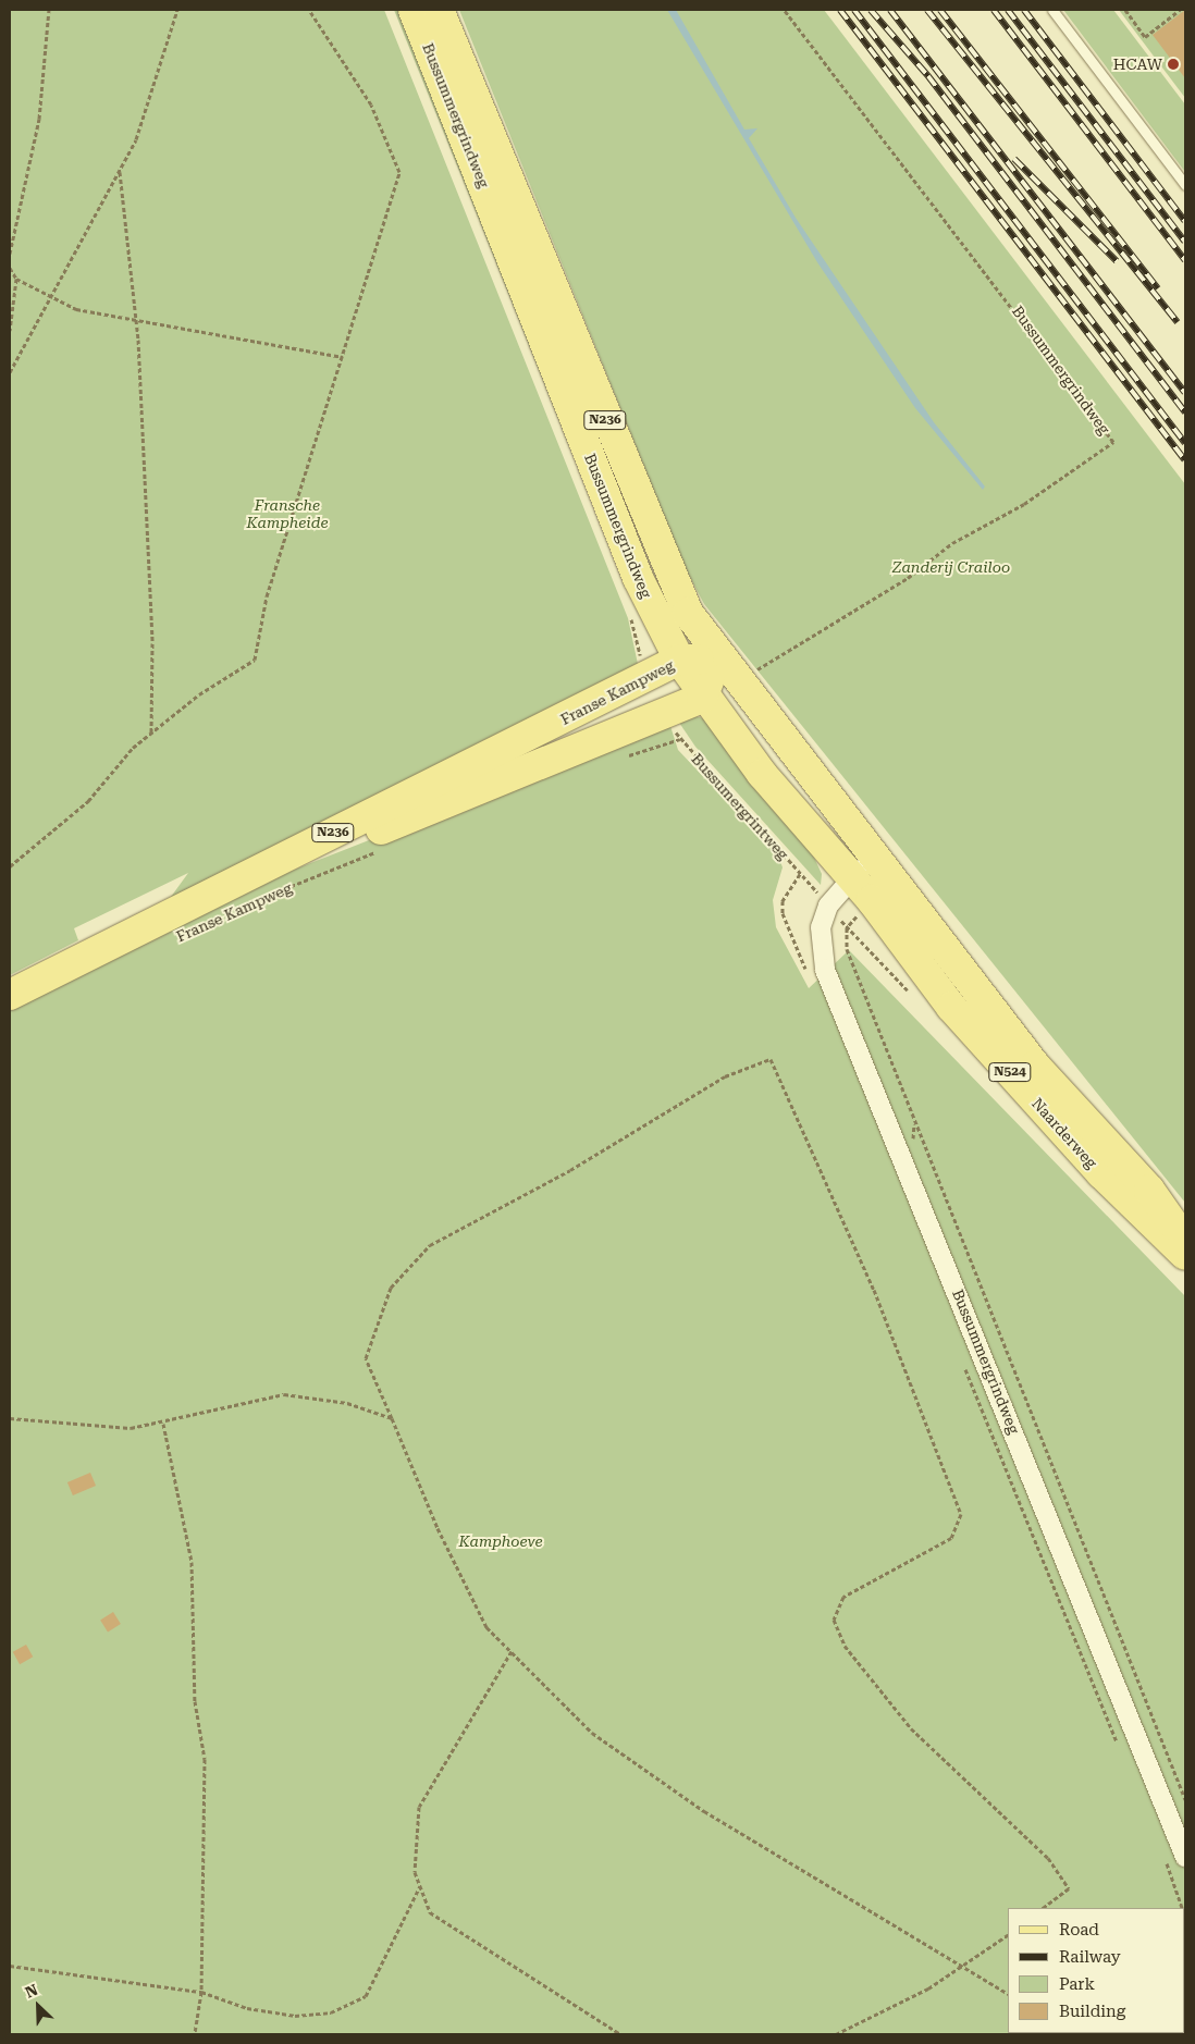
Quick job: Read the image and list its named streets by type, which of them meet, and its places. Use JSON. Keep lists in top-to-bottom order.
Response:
{
  "streets": {
    "main road": [
      "Bussummergrindweg",
      "N236",
      "Franse Kampweg",
      "N524",
      "Naarderweg"
    ],
    "path": ["Bussumergrintweg"]
  },
  "crossings": [
    ["Bussummergrindweg", "Franse Kampweg"],
    ["Bussummergrindweg", "Naarderweg"]
  ],
  "parks": ["Fransche Kampheide", "Zanderij Crailoo", "Kamphoeve"],
  "places": ["HCAW"],
  "legend": [
    "Road",
    "Railway",
    "Park",
    "Building"
  ],
  "north": "top left"
}
